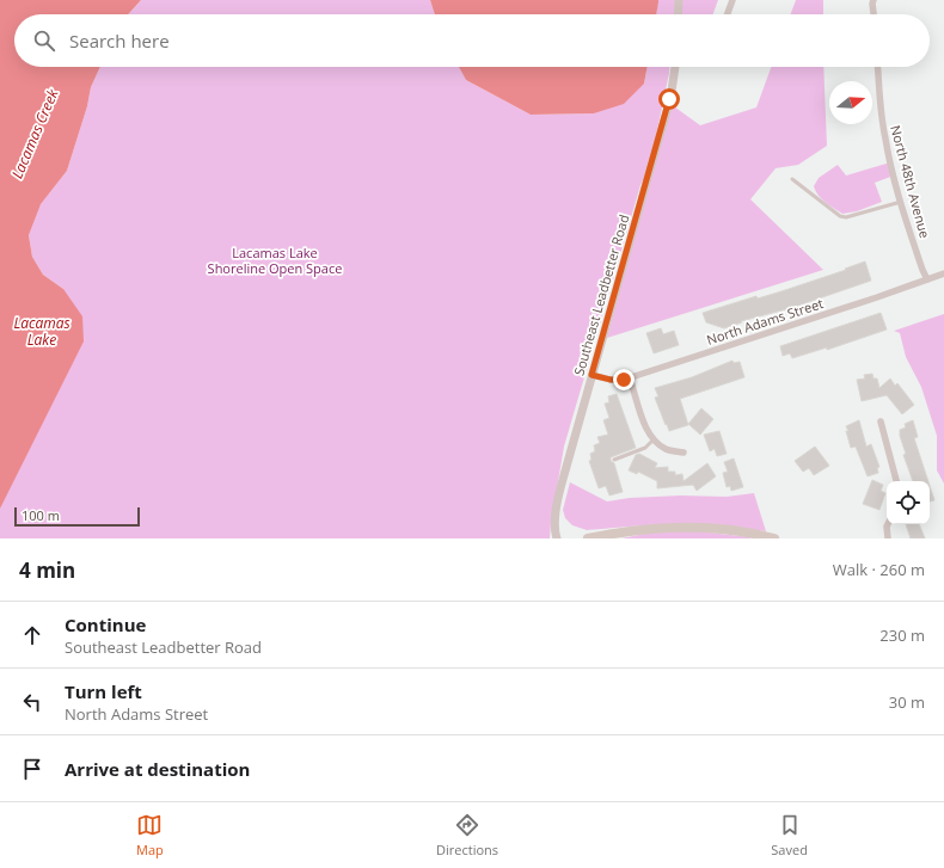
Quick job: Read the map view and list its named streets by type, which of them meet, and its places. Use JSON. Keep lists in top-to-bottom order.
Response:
{
  "streets": {
    "street": ["North 48th Avenue", "Southeast Leadbetter Road", "North Adams Street"]
  },
  "crossings": [
    ["North 48th Avenue", "North Adams Street"],
    ["Southeast Leadbetter Road", "North Adams Street"]
  ],
  "water": ["Lacamas Creek", "Lacamas Lake"],
  "parks": ["Lacamas Lake Shoreline Open Space"],
  "scale_bar": "100 m",
  "north": "right",
  "page": {
    "search": "Search here",
    "scale": "100 m",
    "heading": ["4 min", "Walk · 260 m"],
    "list": [
      ["Continue", "Southeast Leadbetter Road", "230 m"],
      ["Turn left", "North Adams Street", "30 m"],
      "Arrive at destination"
    ],
    "nav": ["Map", "Directions", "Saved"]
  }
}
